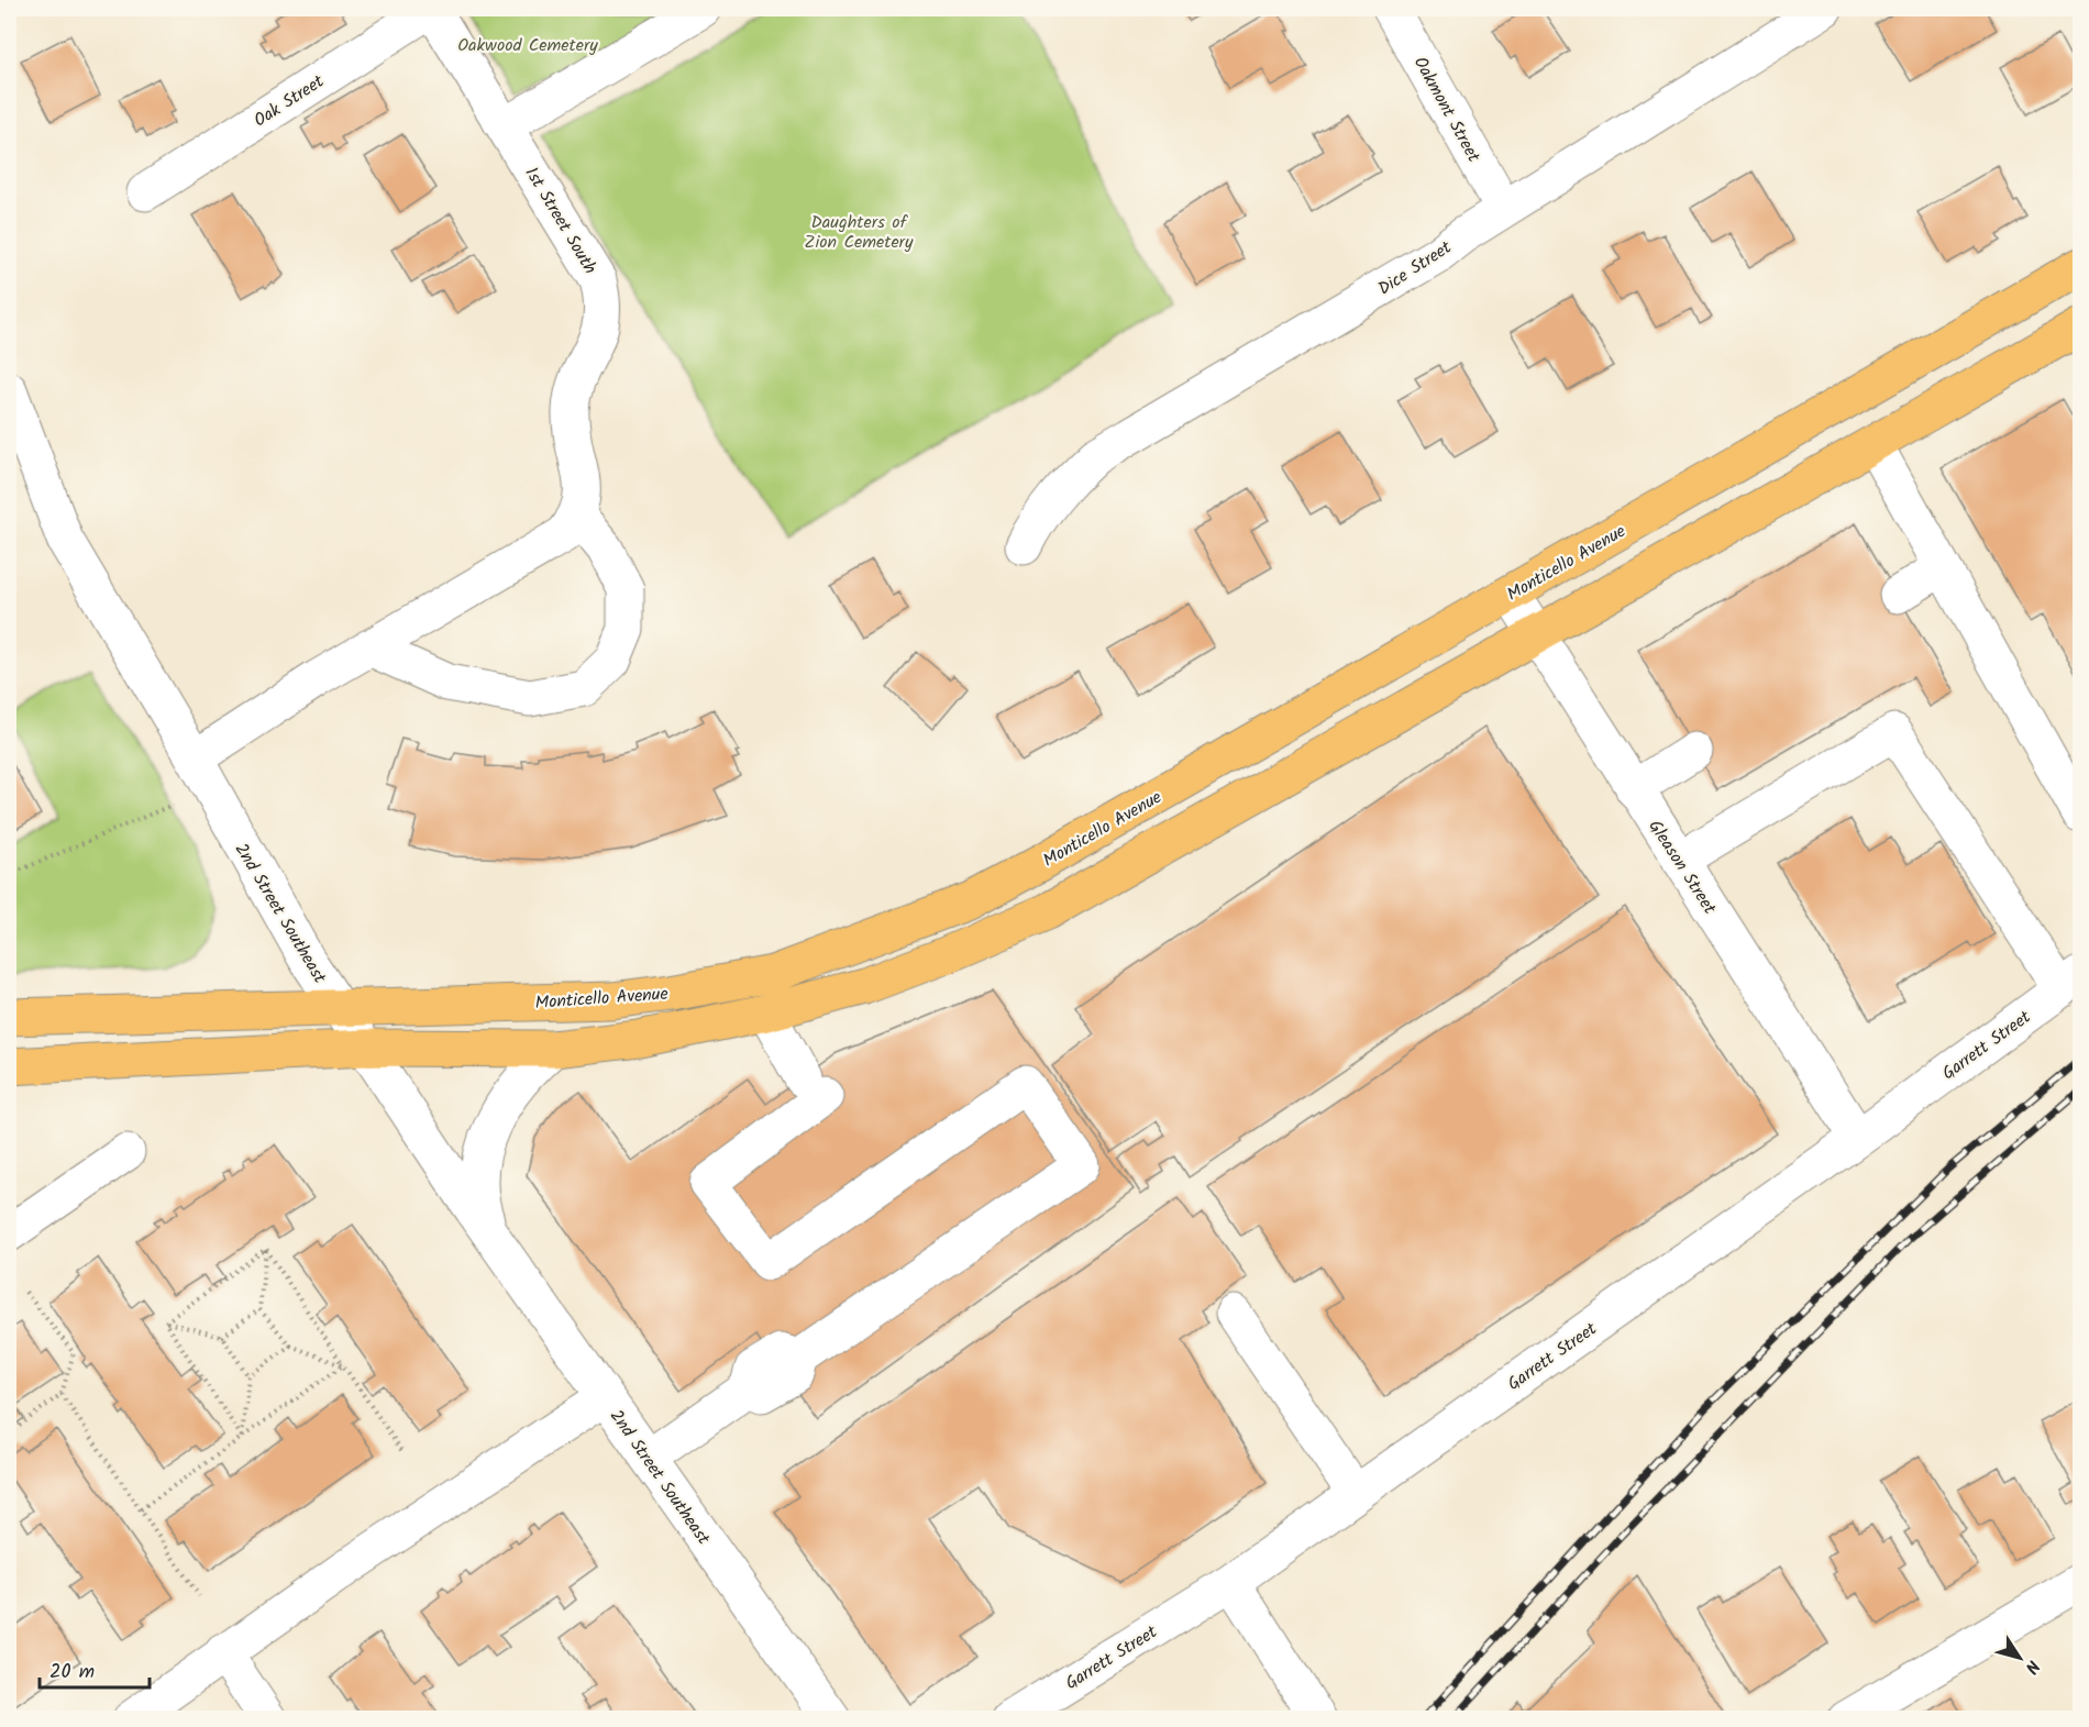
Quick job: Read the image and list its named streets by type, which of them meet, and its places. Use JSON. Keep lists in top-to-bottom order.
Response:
{
  "streets": {
    "main road": ["Monticello Avenue"],
    "street": [
      "Oak Street",
      "Oakmont Street",
      "1st Street South",
      "Dice Street",
      "Gleason Street",
      "2nd Street Southeast",
      "Garrett Street"
    ]
  },
  "crossings": [
    ["Oak Street", "1st Street South"],
    ["Oakmont Street", "Dice Street"],
    ["Monticello Avenue", "Gleason Street"],
    ["Monticello Avenue", "2nd Street Southeast"],
    ["Gleason Street", "Garrett Street"]
  ],
  "parks": ["Oakwood Cemetery", "Daughters of Zion Cemetery"],
  "scale_bar": "20 m",
  "north": "bottom right"
}
